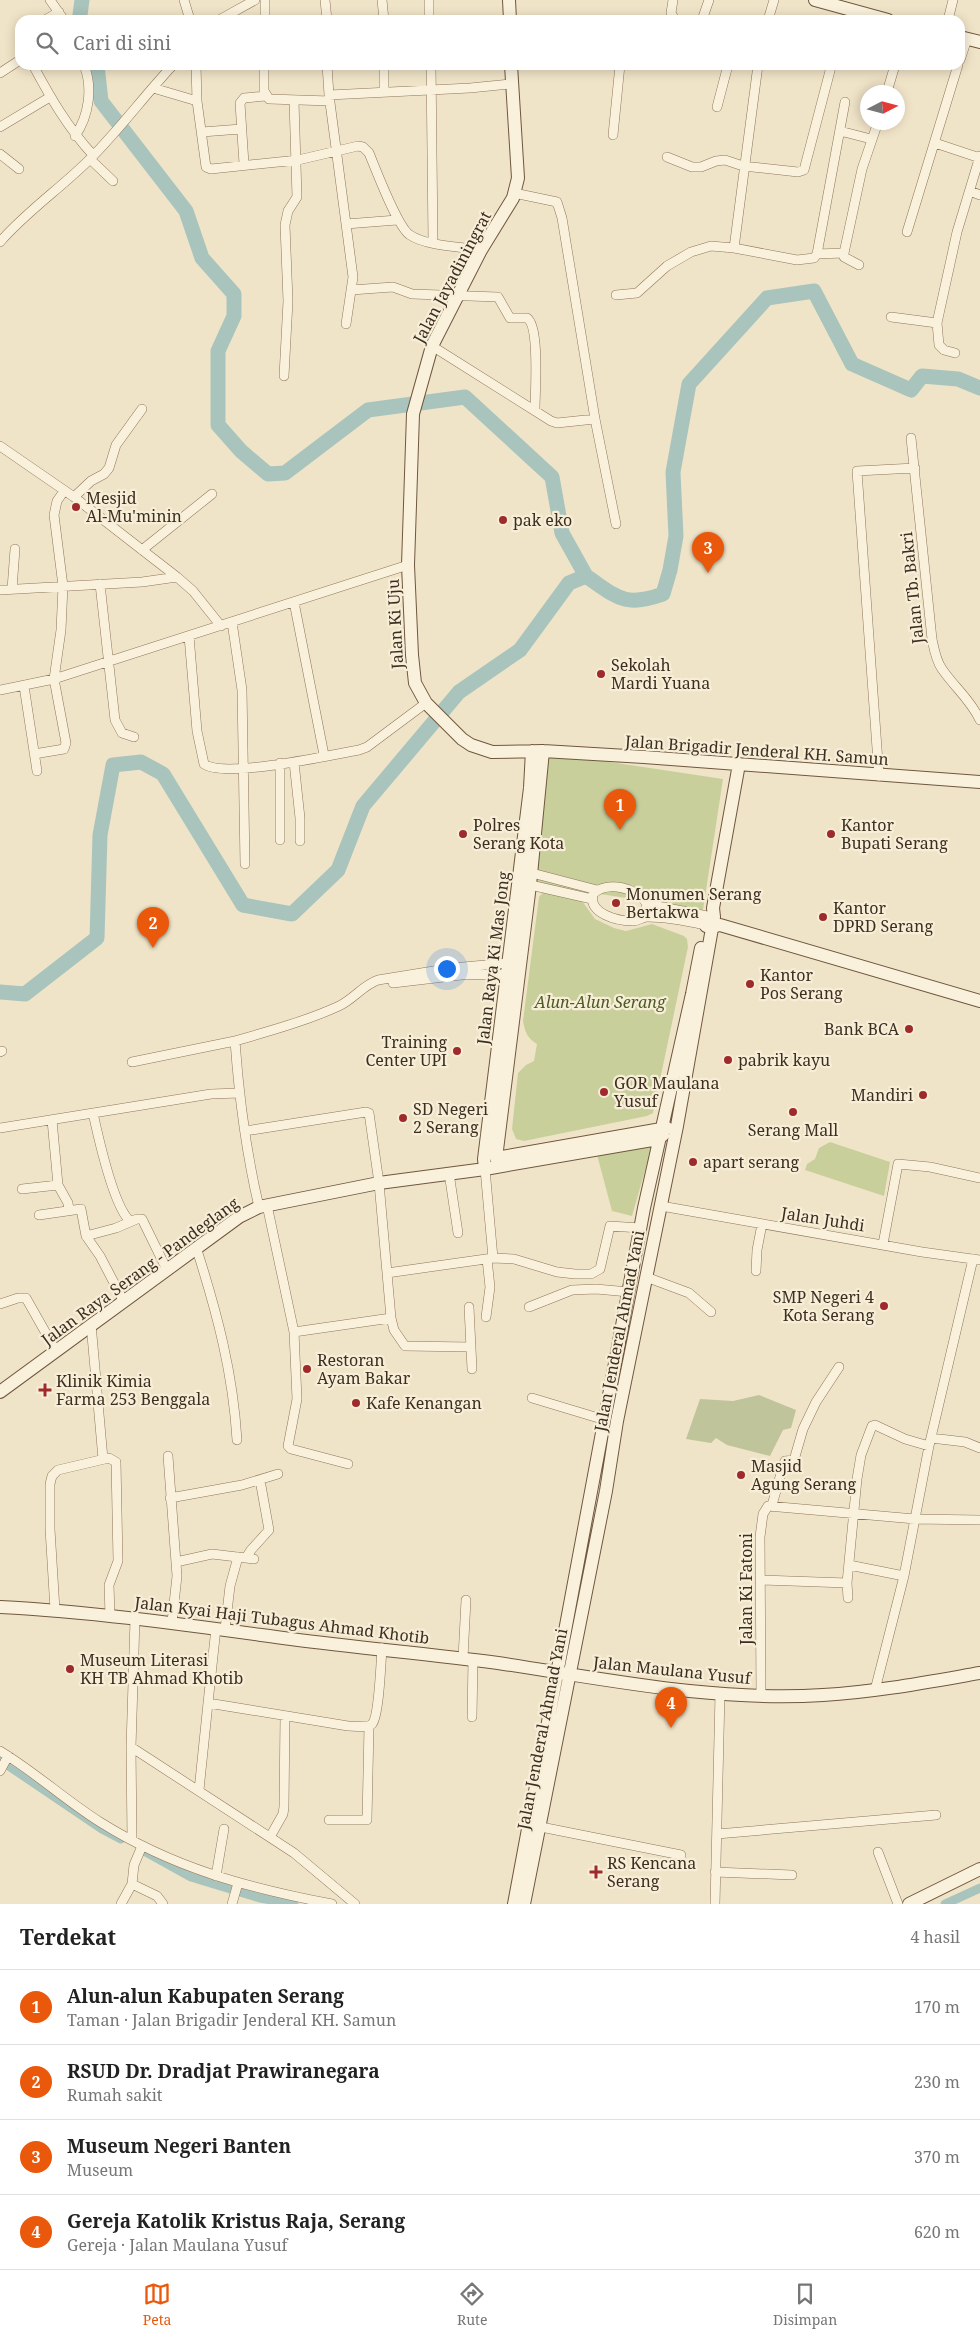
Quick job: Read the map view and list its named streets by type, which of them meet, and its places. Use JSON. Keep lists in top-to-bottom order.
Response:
{
  "streets": {
    "main road": [
      "Jalan Jayadiningrat",
      "Jalan Ki Uju",
      "Jalan Brigadir Jenderal KH. Samun",
      "Jalan Raya Ki Mas Jong",
      "Jalan Raya Serang - Pandeglang",
      "Jalan Jenderal Ahmad Yani",
      "Jalan Kyai Haji Tubagus Ahmad Khotib",
      "Jalan Maulana Yusuf"
    ],
    "street": ["Jalan Tb. Bakri", "Jalan Juhdi", "Jalan Ki Fatoni"]
  },
  "crossings": [
    ["Jalan Jayadiningrat", "Jalan Ki Uju"],
    ["Jalan Ki Uju", "Jalan Brigadir Jenderal KH. Samun"],
    ["Jalan Ki Uju", "Jalan Raya Ki Mas Jong"],
    ["Jalan Brigadir Jenderal KH. Samun", "Jalan Raya Ki Mas Jong"],
    ["Jalan Brigadir Jenderal KH. Samun", "Jalan Jenderal Ahmad Yani"],
    ["Jalan Raya Ki Mas Jong", "Jalan Raya Serang - Pandeglang"],
    ["Jalan Juhdi", "Jalan Jenderal Ahmad Yani"],
    ["Jalan Jenderal Ahmad Yani", "Jalan Kyai Haji Tubagus Ahmad Khotib"],
    ["Jalan Jenderal Ahmad Yani", "Jalan Maulana Yusuf"],
    ["Jalan Ki Fatoni", "Jalan Maulana Yusuf"],
    ["Jalan Kyai Haji Tubagus Ahmad Khotib", "Jalan Maulana Yusuf"]
  ],
  "parks": ["Alun-Alun Serang"],
  "places": {
    "other": [
      "Mesjid Al-Mu'minin",
      "pak eko",
      "Sekolah Mardi Yuana",
      "Polres Serang Kota",
      "Kantor Bupati Serang",
      "Monumen Serang Bertakwa",
      "Kantor DPRD Serang",
      "Kantor Pos Serang",
      "Bank BCA",
      "Training Center UPI",
      "pabrik kayu",
      "GOR Maulana Yusuf",
      "Mandiri",
      "Serang Mall",
      "SD Negeri 2 Serang",
      "apart serang",
      "SMP Negeri 4 Kota Serang",
      "Restoran Ayam Bakar",
      "Kafe Kenangan",
      "Masjid Agung Serang",
      "Museum Literasi KH TB Ahmad Khotib"
    ],
    "health": ["Klinik Kimia Farma 253 Benggala", "RS Kencana Serang"]
  },
  "north": "right",
  "page": {
    "search": "Cari di sini",
    "pins": [
      "3",
      "1",
      "2",
      "4"
    ],
    "heading": ["Terdekat", "4 hasil"],
    "list": [
      {
        "mark": "1",
        "name": "Alun-alun Kabupaten Serang",
        "note": "Taman · Jalan Brigadir Jenderal KH. Samun",
        "value": "170 m"
      },
      {
        "mark": "2",
        "name": "RSUD Dr. Dradjat Prawiranegara",
        "note": "Rumah sakit",
        "value": "230 m"
      },
      {
        "mark": "3",
        "name": "Museum Negeri Banten",
        "note": "Museum",
        "value": "370 m"
      },
      {
        "mark": "4",
        "name": "Gereja Katolik Kristus Raja, Serang",
        "note": "Gereja · Jalan Maulana Yusuf",
        "value": "620 m"
      }
    ],
    "nav": ["Peta", "Rute", "Disimpan"]
  }
}
